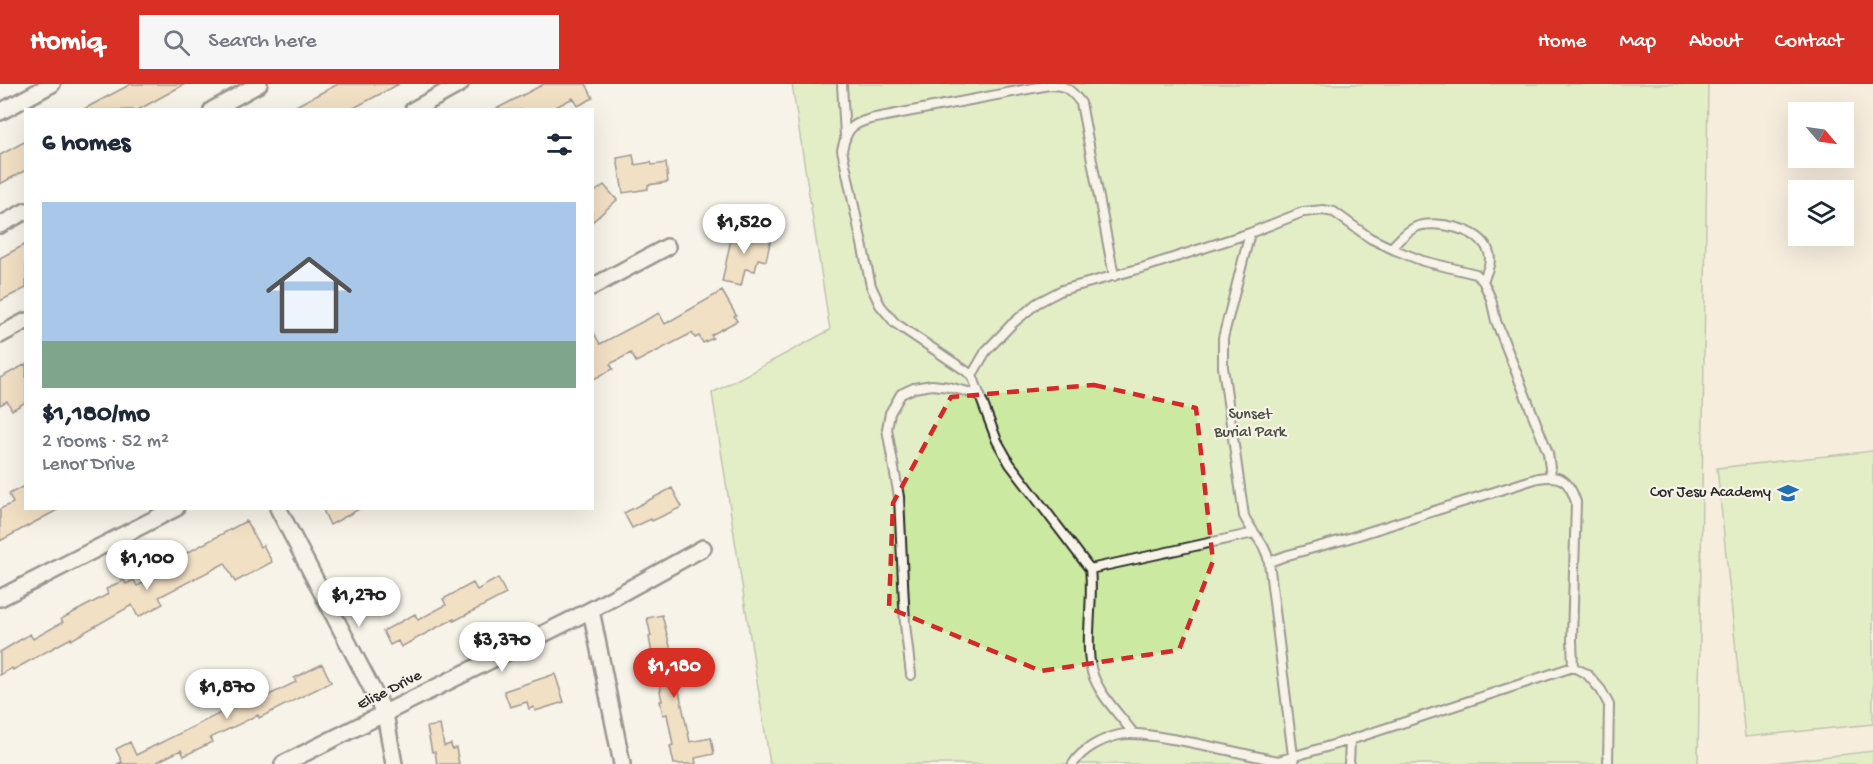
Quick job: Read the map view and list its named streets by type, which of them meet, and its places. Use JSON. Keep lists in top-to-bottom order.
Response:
{
  "streets": {
    "street": ["Elise Drive"]
  },
  "parks": ["Sunset Burial Park"],
  "places": {
    "school or university": ["Cor Jesu Academy"]
  },
  "north": "bottom right",
  "page": {
    "header": "Homiq",
    "search": "Search here",
    "nav": [
      "Home",
      "Map",
      "About",
      "Contact"
    ],
    "heading": "6 homes",
    "list": [
      {
        "name": "$1,180/mo",
        "note": "2 rooms · 52 m² · Lenor Drive"
      }
    ],
    "price": [
      "$1,520",
      "$1,100",
      "$1,270",
      "$3,370",
      "$1,180",
      "$1,870"
    ]
  }
}
